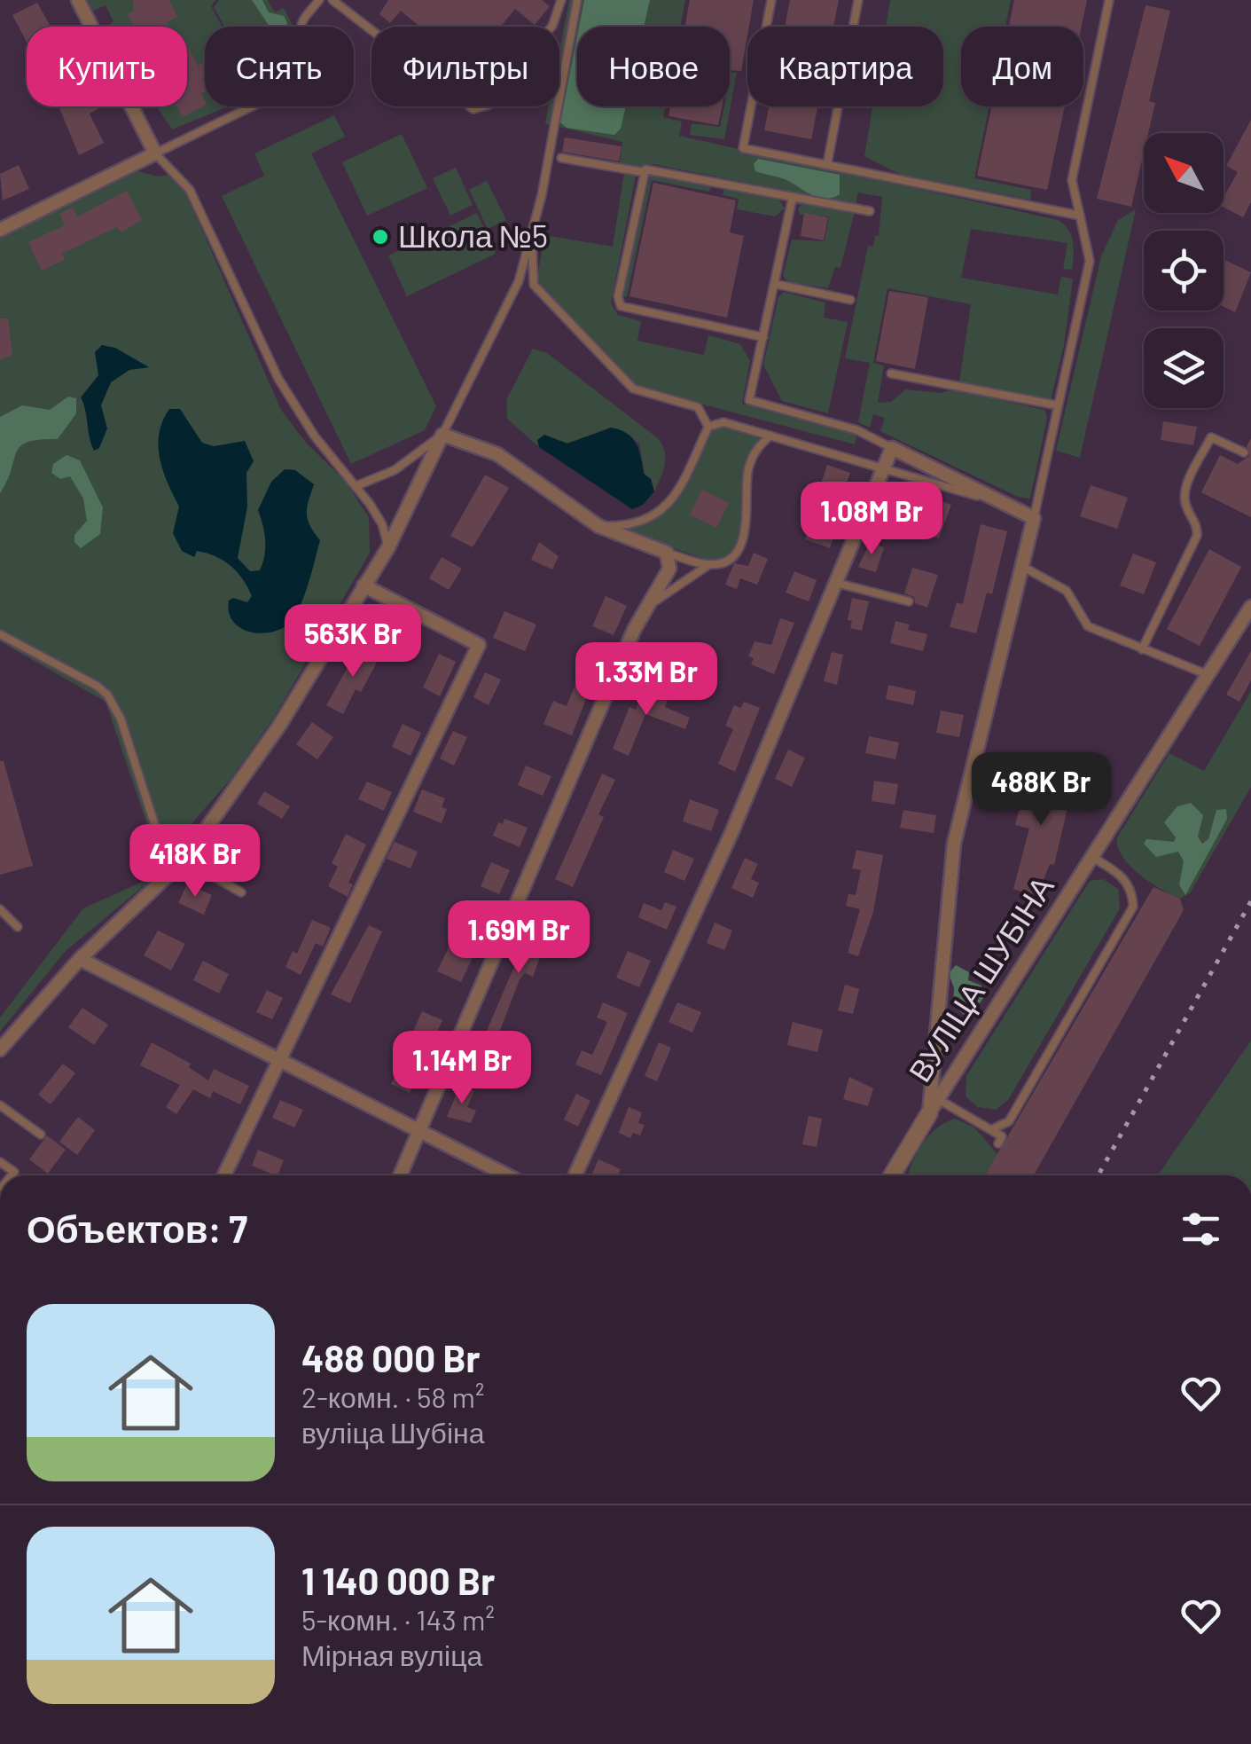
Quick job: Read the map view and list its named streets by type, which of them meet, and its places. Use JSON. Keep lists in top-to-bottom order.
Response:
{
  "streets": {
    "street": ["ВУЛІЦА ШУБІНА"]
  },
  "places": ["Школа №5"],
  "north": "top left",
  "page": {
    "chip": [
      "Купить",
      "Снять",
      "Фильтры",
      "Новое",
      "Квартира",
      "Дом"
    ],
    "price": [
      "1.08M Br",
      "563K Br",
      "1.33M Br",
      "488K Br",
      "418K Br",
      "1.69M Br",
      "1.14M Br"
    ],
    "heading": "Объектов: 7",
    "list": [
      {
        "name": "488 000 Br",
        "note": "2-комн. · 58 m² · вуліца Шубіна"
      },
      {
        "name": "1 140 000 Br",
        "note": "5-комн. · 143 m² · Мірная вуліца"
      }
    ]
  }
}
